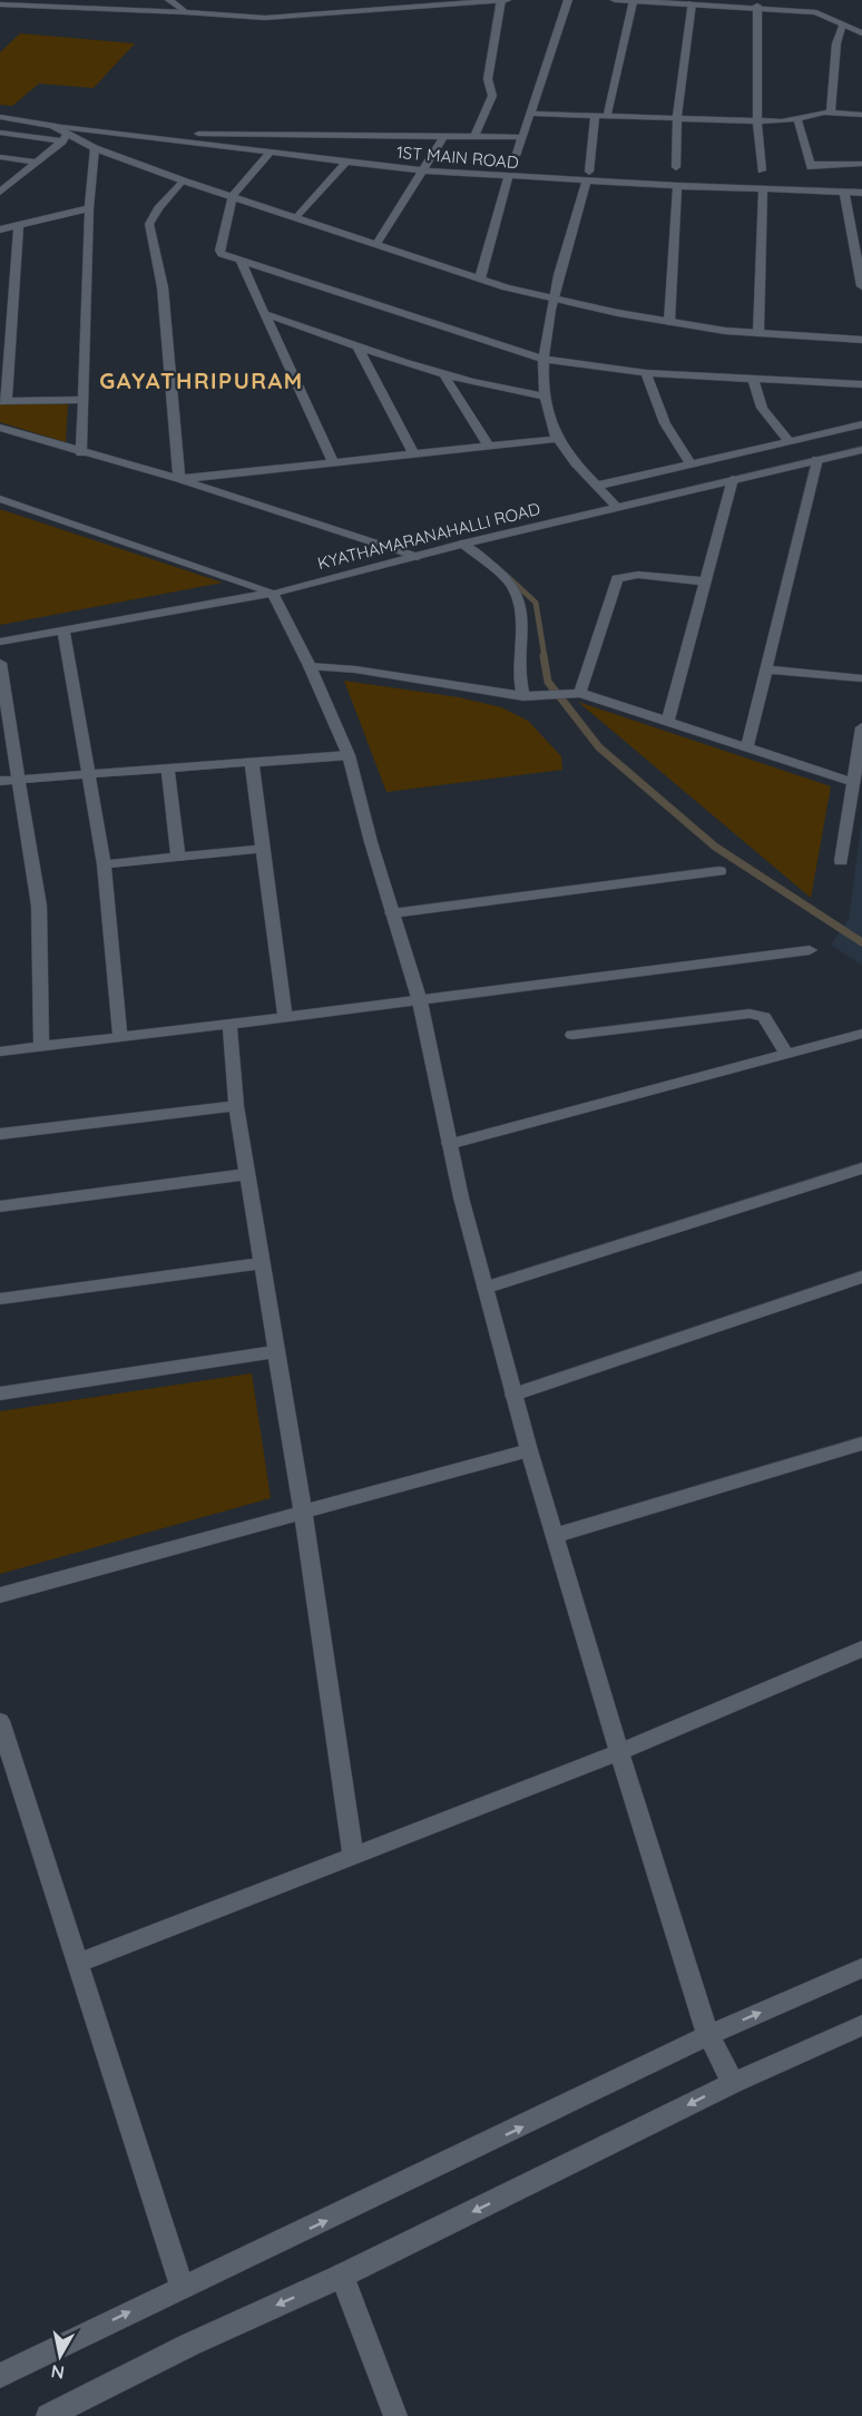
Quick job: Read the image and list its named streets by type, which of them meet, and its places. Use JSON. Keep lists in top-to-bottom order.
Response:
{
  "streets": {
    "street": ["1ST MAIN ROAD", "KYATHAMARANAHALLI ROAD"]
  },
  "districts": ["GAYATHRIPURAM"],
  "north": "bottom"
}
